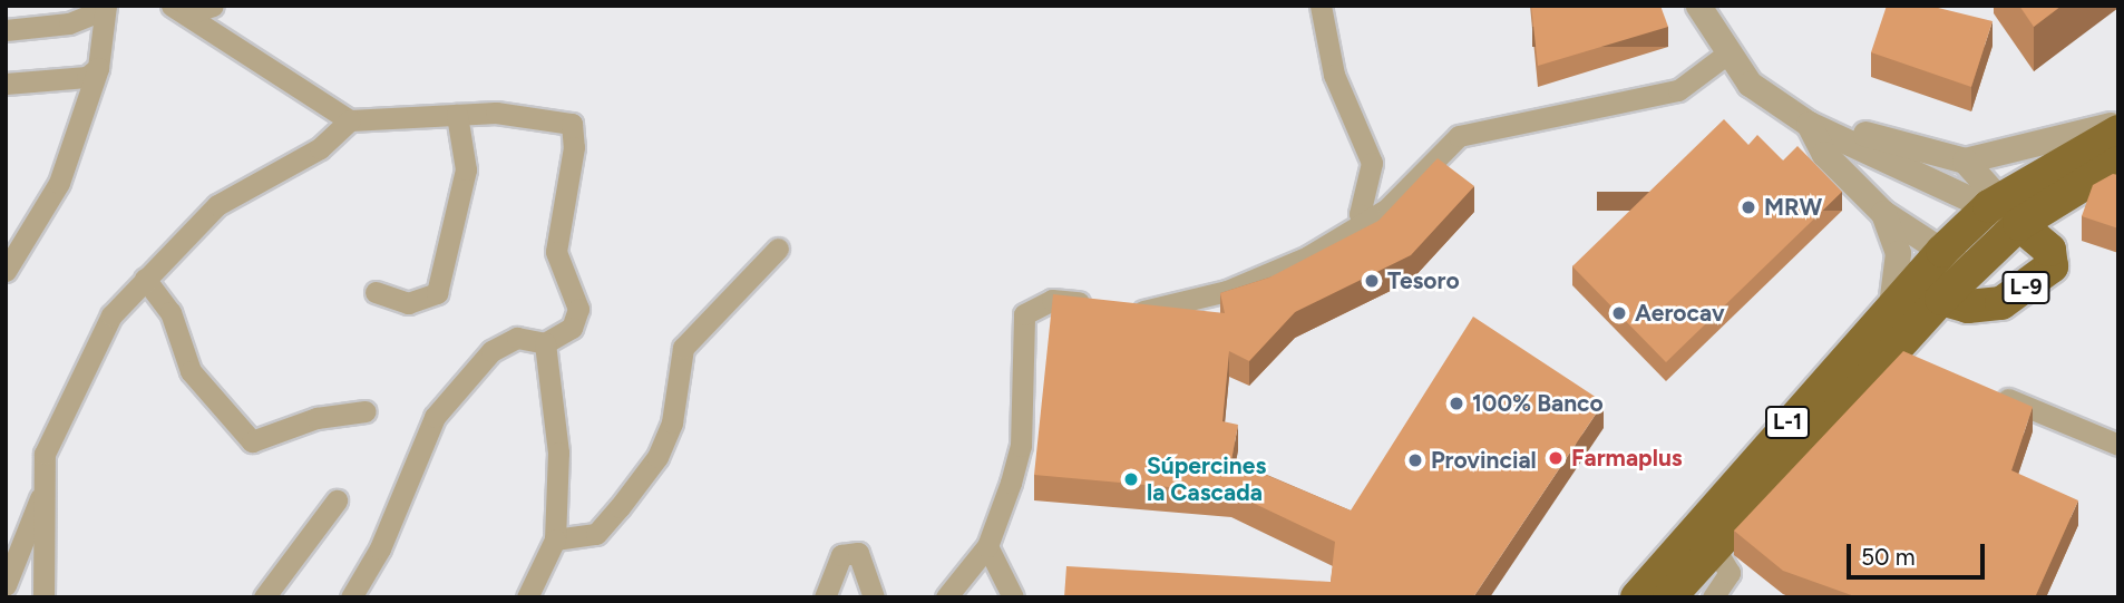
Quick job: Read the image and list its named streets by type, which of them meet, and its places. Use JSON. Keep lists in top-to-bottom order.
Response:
{
  "streets": {
    "main road": ["L-9", "L-1"]
  },
  "crossings": [
    ["L-9", "L-1"]
  ],
  "places": [
    "MRW",
    "Tesoro",
    "Aerocav",
    "100% Banco",
    "Farmaplus",
    "Provincial",
    "Súpercines la Cascada"
  ],
  "scale_bar": "50 m"
}
